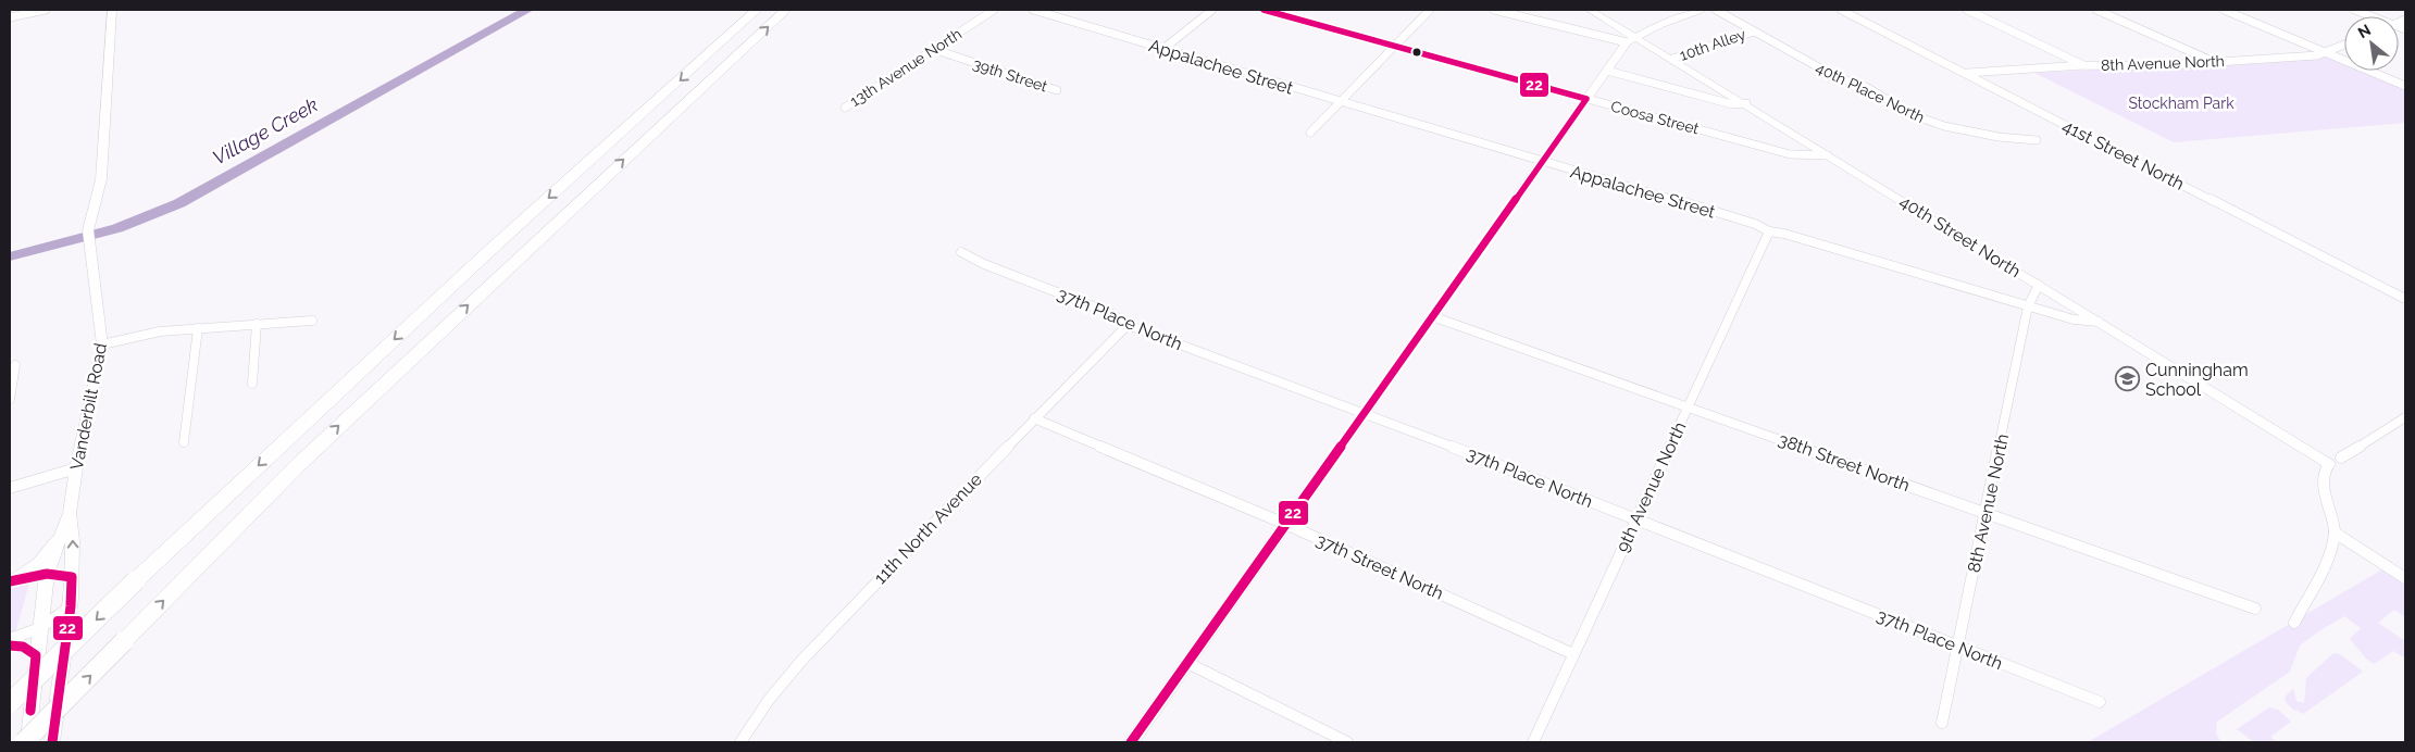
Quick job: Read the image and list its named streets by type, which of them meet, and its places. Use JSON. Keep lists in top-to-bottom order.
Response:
{
  "streets": {
    "street": [
      "10th Alley",
      "8th Avenue North",
      "Appalachee Street",
      "13th Avenue North",
      "39th Street",
      "40th Place North",
      "Coosa Street",
      "41st Street North",
      "40th Street North",
      "37th Place North",
      "Vanderbilt Road",
      "38th Street North",
      "9th Avenue North",
      "11th North Avenue",
      "37th Street North"
    ]
  },
  "crossings": [
    ["10th Alley", "40th Place North"],
    ["10th Alley", "40th Street North"],
    ["8th Avenue North", "Appalachee Street"],
    ["8th Avenue North", "41st Street North"],
    ["8th Avenue North", "40th Street North"],
    ["8th Avenue North", "37th Place North"],
    ["8th Avenue North", "38th Street North"],
    ["Appalachee Street", "40th Street North"],
    ["Appalachee Street", "9th Avenue North"],
    ["13th Avenue North", "39th Street"],
    ["Coosa Street", "40th Street North"],
    ["37th Place North", "9th Avenue North"],
    ["37th Place North", "11th North Avenue"],
    ["38th Street North", "9th Avenue North"],
    ["9th Avenue North", "37th Street North"],
    ["11th North Avenue", "37th Street North"]
  ],
  "water": ["Village Creek"],
  "parks": ["Stockham Park"],
  "places": {
    "school or university": ["Cunningham School"]
  },
  "lines": ["transit line 22"],
  "north": "top left"
}
